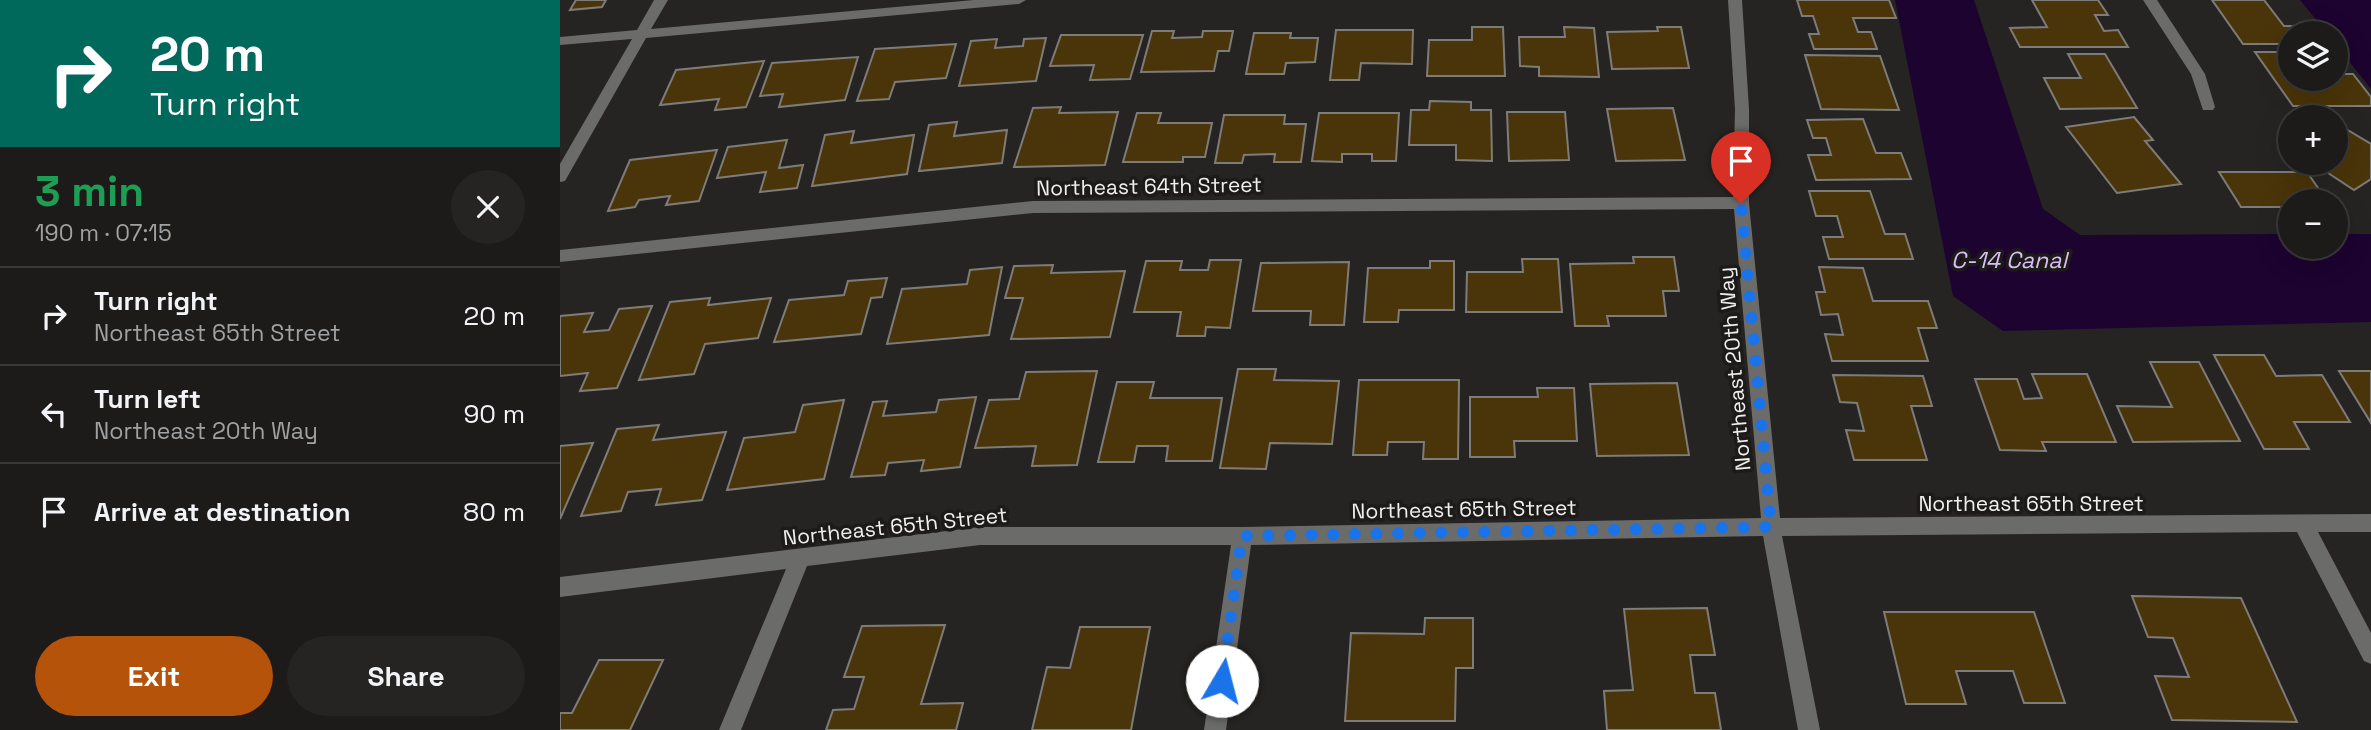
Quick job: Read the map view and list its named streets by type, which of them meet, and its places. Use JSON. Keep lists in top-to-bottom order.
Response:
{
  "streets": {
    "street": ["Northeast 64th Street", "Northeast 20th Way", "Northeast 65th Street"]
  },
  "crossings": [
    ["Northeast 64th Street", "Northeast 20th Way"],
    ["Northeast 20th Way", "Northeast 65th Street"]
  ],
  "water": ["C-14 Canal"],
  "page": {
    "turn": ["20 m", "Turn right"],
    "map_buttons": ["+", "−"],
    "heading": ["3 min", "190 m · 07:15"],
    "list": [
      {
        "name": "Turn right",
        "note": "Northeast 65th Street",
        "value": "20 m"
      },
      {
        "name": "Turn left",
        "note": "Northeast 20th Way",
        "value": "90 m"
      },
      {
        "name": "Arrive at destination",
        "value": "80 m"
      }
    ],
    "buttons": ["Exit", "Share"]
  }
}
